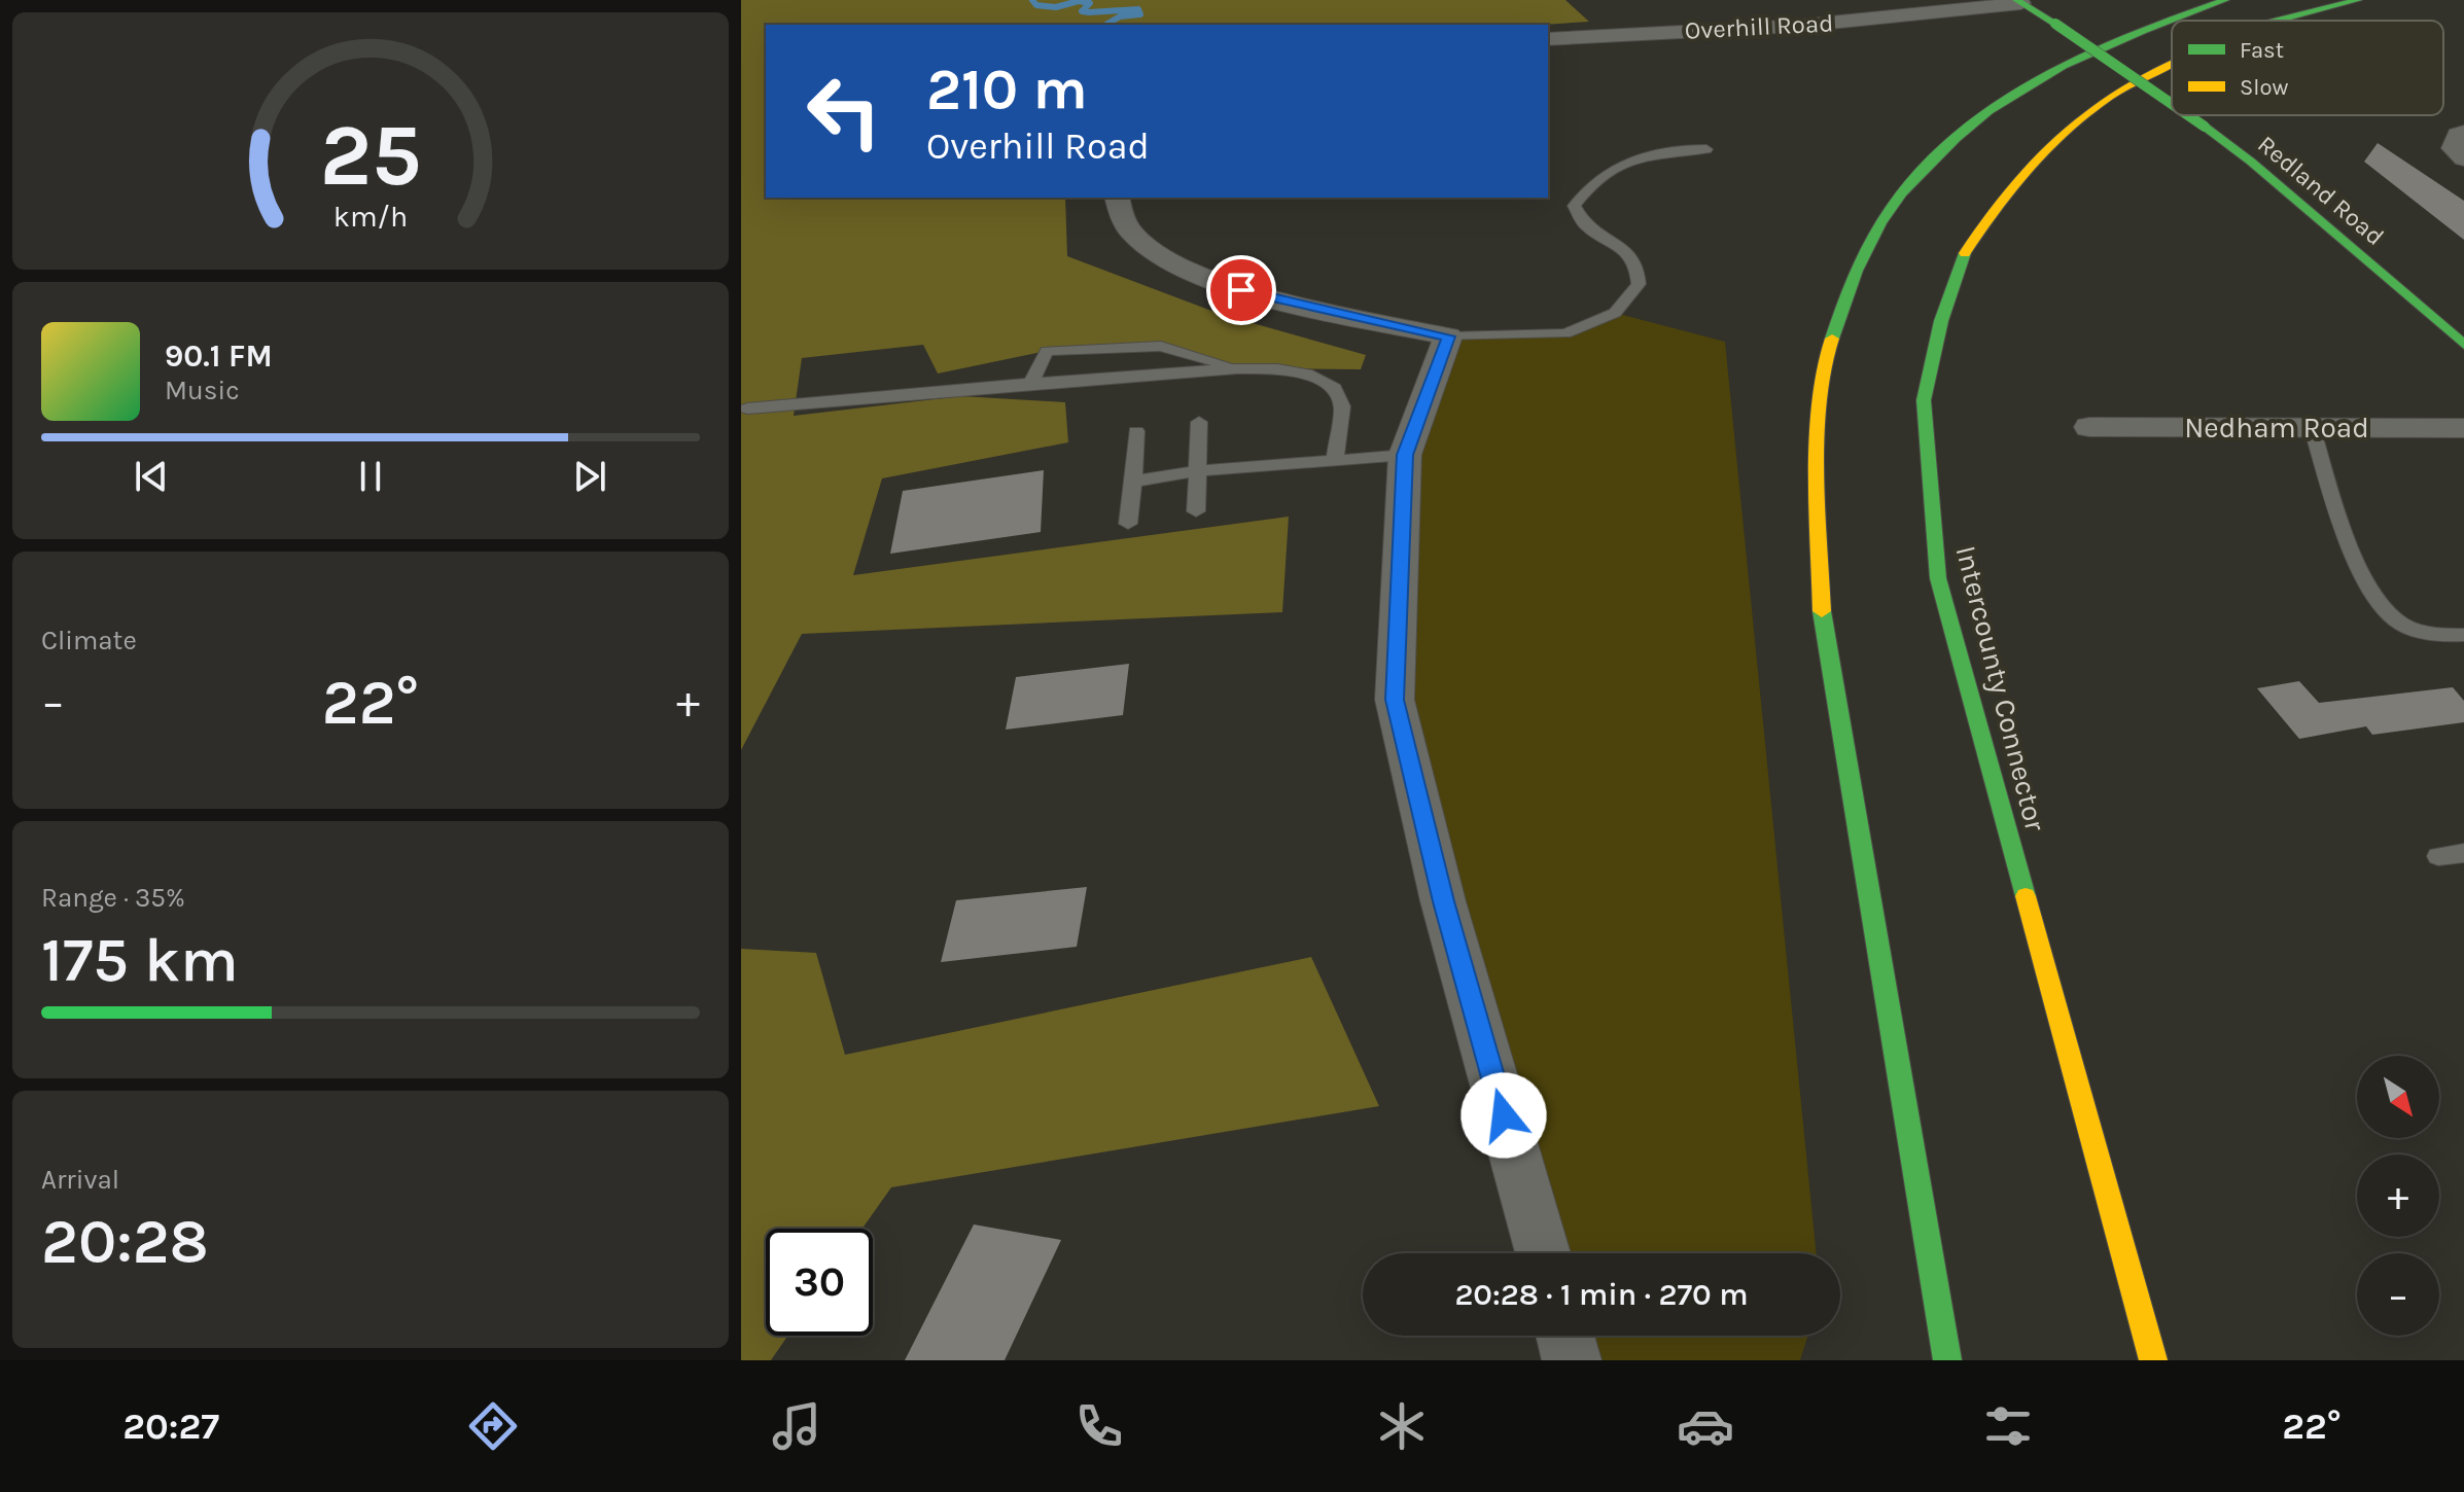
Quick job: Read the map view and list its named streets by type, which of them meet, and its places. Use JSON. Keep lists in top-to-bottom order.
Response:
{
  "streets": {
    "main road": ["Redland Road", "Intercounty Connector"],
    "street": ["Overhill Road", "Nedham Road"]
  },
  "crossings": [
    ["Overhill Road", "Redland Road"]
  ],
  "legend": ["Fast", "Slow"],
  "north": "bottom right",
  "page": {
    "turn": ["210 m", "Overhill Road"],
    "song": ["90.1 FM", "Music"],
    "tile": [
      "Climate",
      ["Range · 35%", "175 km"],
      ["Arrival", "20:28"]
    ],
    "heat": ["−", "22°", "+"],
    "map_buttons": ["+", "−"],
    "limit": "30",
    "trip": "20:28 · 1 min · 270 m",
    "tabs": ["20:27", "22°"],
    "gauge": ["25", "km/h"]
  }
}
